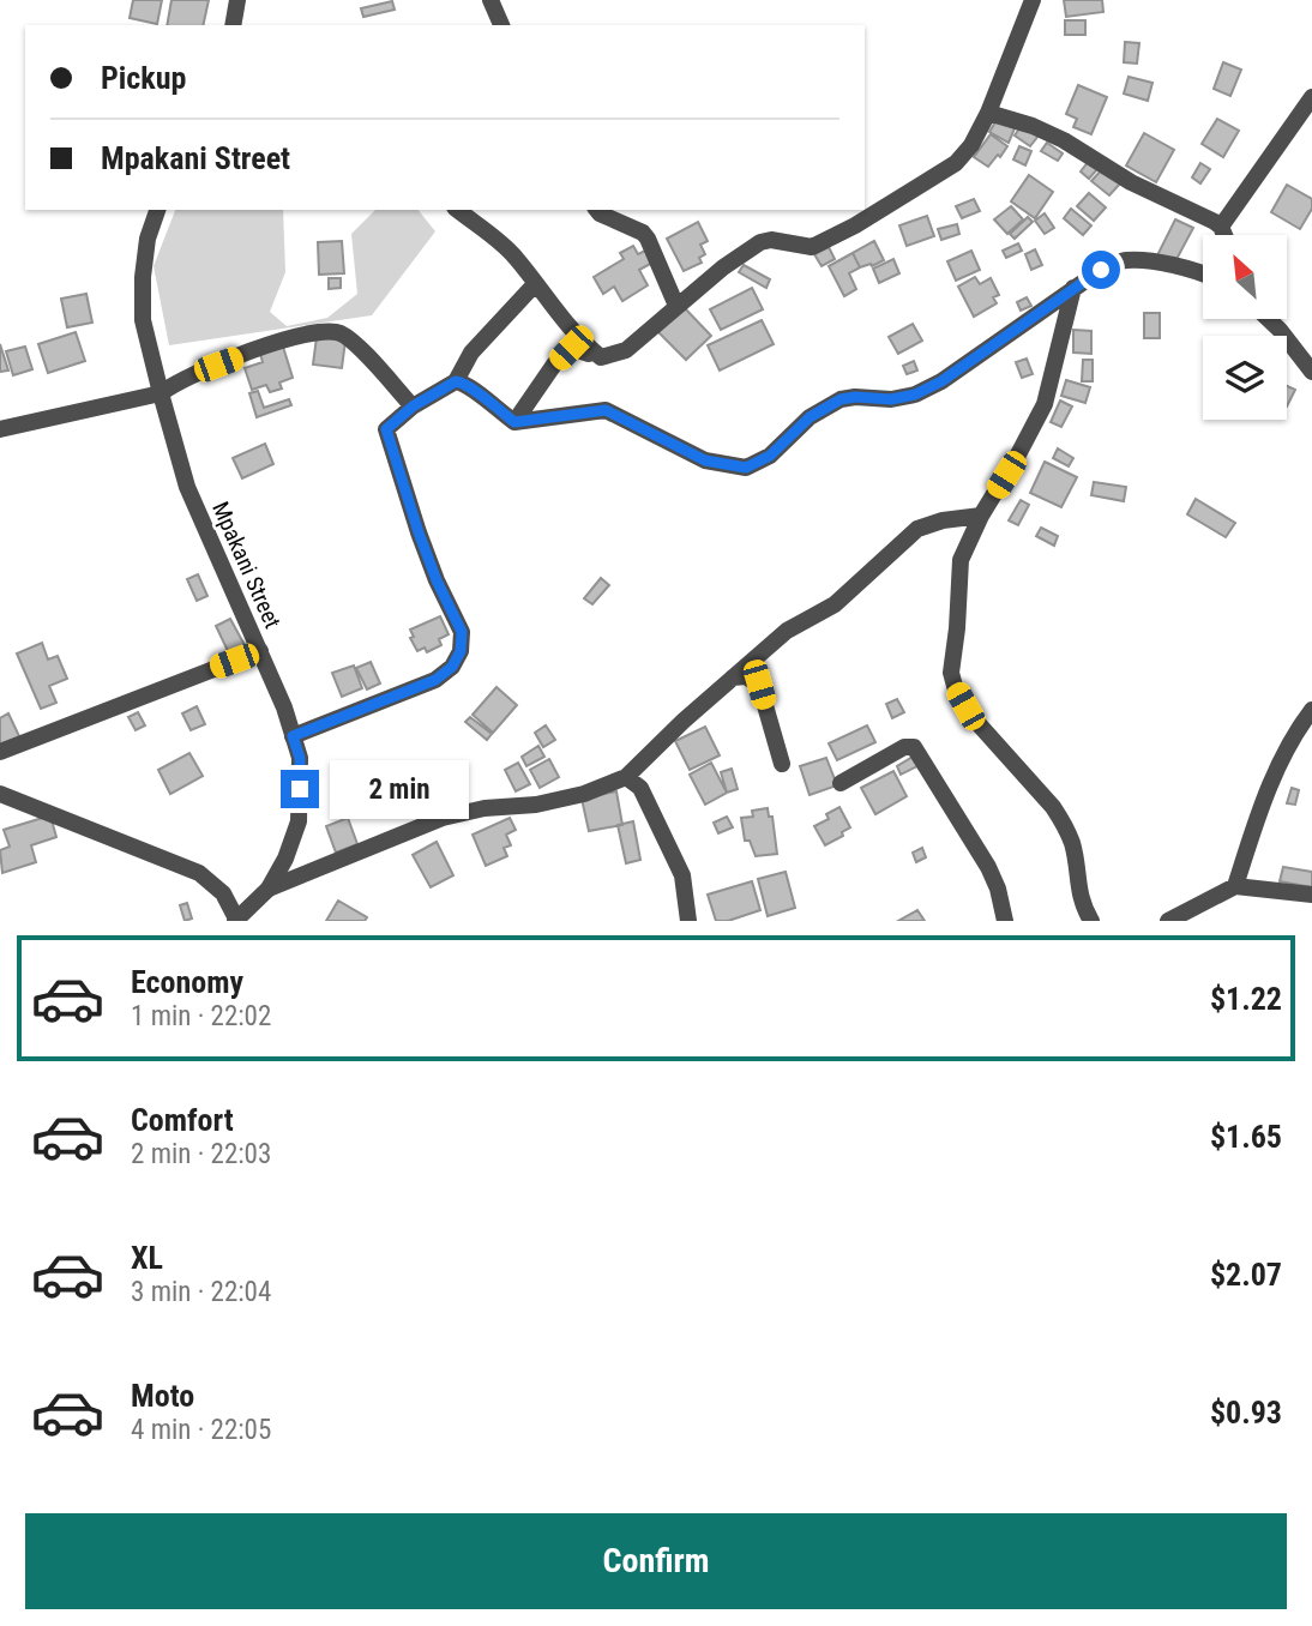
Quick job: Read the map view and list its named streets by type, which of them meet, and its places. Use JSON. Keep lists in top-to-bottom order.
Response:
{
  "streets": {
    "street": ["Mpakani Street"]
  },
  "north": "top left",
  "page": {
    "banner": ["Pickup", "Mpakani Street"],
    "bubble": "2 min",
    "list": [
      {
        "name": "Economy",
        "note": "1 min · 22:02",
        "value": "$1.22"
      },
      {
        "name": "Comfort",
        "note": "2 min · 22:03",
        "value": "$1.65"
      },
      {
        "name": "XL",
        "note": "3 min · 22:04",
        "value": "$2.07"
      },
      {
        "name": "Moto",
        "note": "4 min · 22:05",
        "value": "$0.93"
      }
    ],
    "buttons": "Confirm"
  }
}
